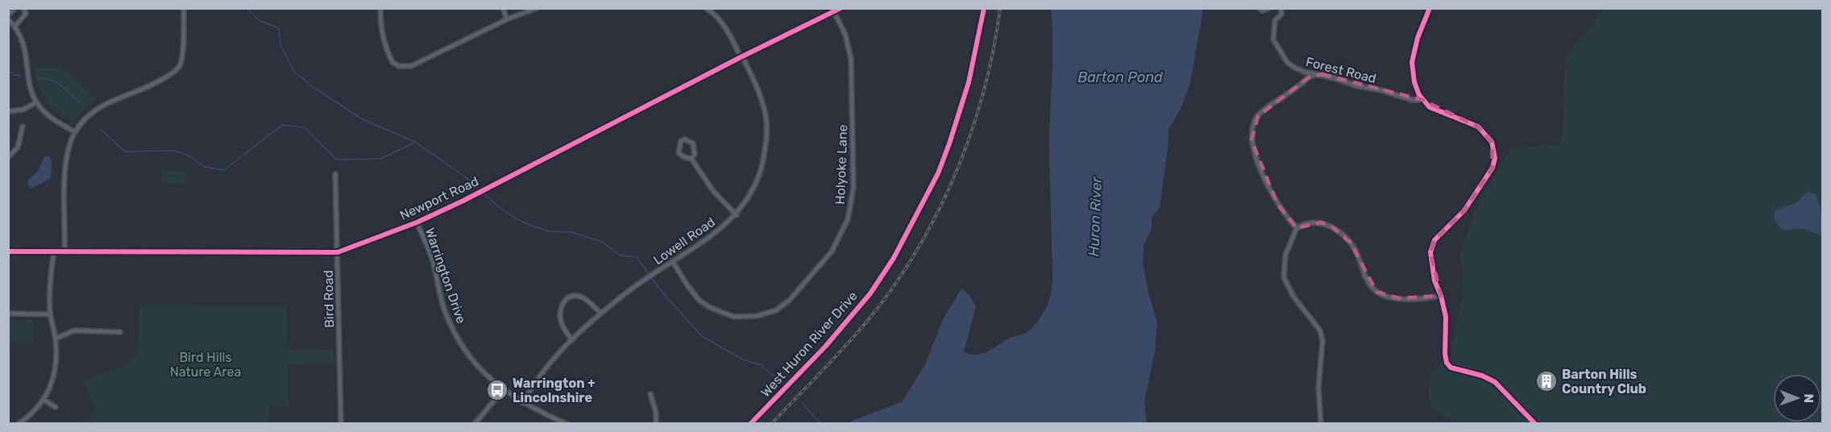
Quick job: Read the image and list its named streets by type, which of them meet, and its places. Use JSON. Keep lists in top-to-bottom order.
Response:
{
  "streets": {
    "street": [
      "Forest Road",
      "Holyoke Lane",
      "Newport Road",
      "Lowell Road",
      "Warrington Drive",
      "Bird Road",
      "West Huron River Drive"
    ]
  },
  "crossings": [
    ["Holyoke Lane", "Newport Road"],
    ["Holyoke Lane", "Lowell Road"],
    ["Newport Road", "Lowell Road"],
    ["Newport Road", "Warrington Drive"],
    ["Newport Road", "Bird Road"],
    ["Lowell Road", "Warrington Drive"]
  ],
  "water": ["Barton Pond", "Huron River"],
  "parks": ["Bird Hills Nature Area"],
  "places": {
    "building": ["Barton Hills Country Club"],
    "bus stop": ["Warrington + Lincolnshire"]
  },
  "north": "right"
}
